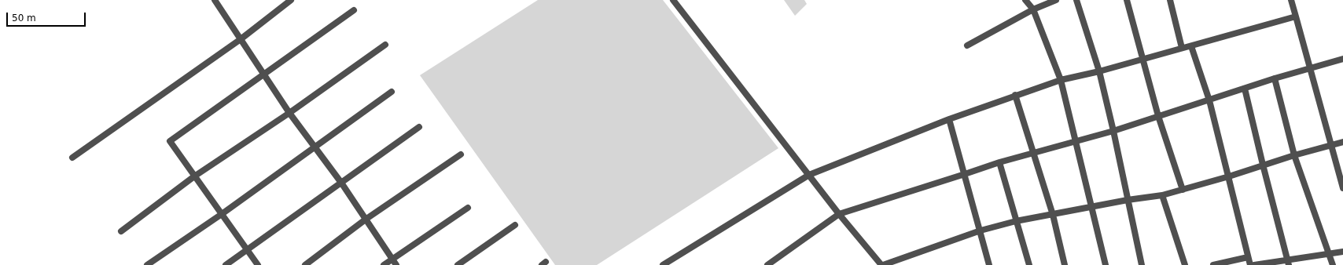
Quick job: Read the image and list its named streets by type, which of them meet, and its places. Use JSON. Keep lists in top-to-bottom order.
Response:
{
  "scale_bar": "50 m"
}
